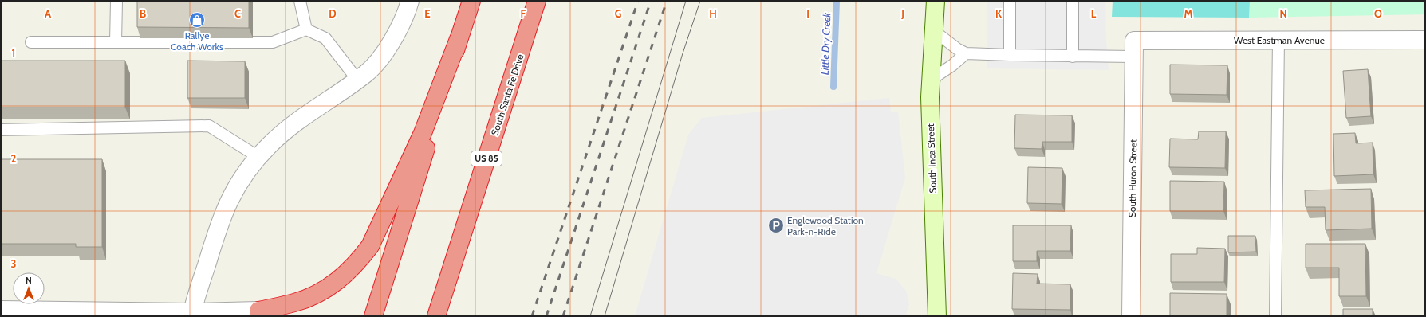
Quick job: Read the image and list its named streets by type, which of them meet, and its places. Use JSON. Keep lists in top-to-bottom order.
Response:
{
  "streets": {
    "highway": ["South Santa Fe Drive", "US 85"],
    "street": ["West Eastman Avenue", "South Inca Street", "South Huron Street"]
  },
  "crossings": [
    ["West Eastman Avenue", "South Huron Street"]
  ],
  "water": ["Little Dry Creek"],
  "places": {
    "shop": ["Rallye Coach Works"],
    "parking": ["Englewood Station Park-n-Ride"]
  },
  "north": "top",
  "grid": {
    "columns": [
      "A",
      "B",
      "C",
      "D",
      "E",
      "F",
      "G",
      "H",
      "I",
      "J",
      "K",
      "L",
      "M",
      "N",
      "O"
    ],
    "rows": ["1", "2", "3"]
  }
}
